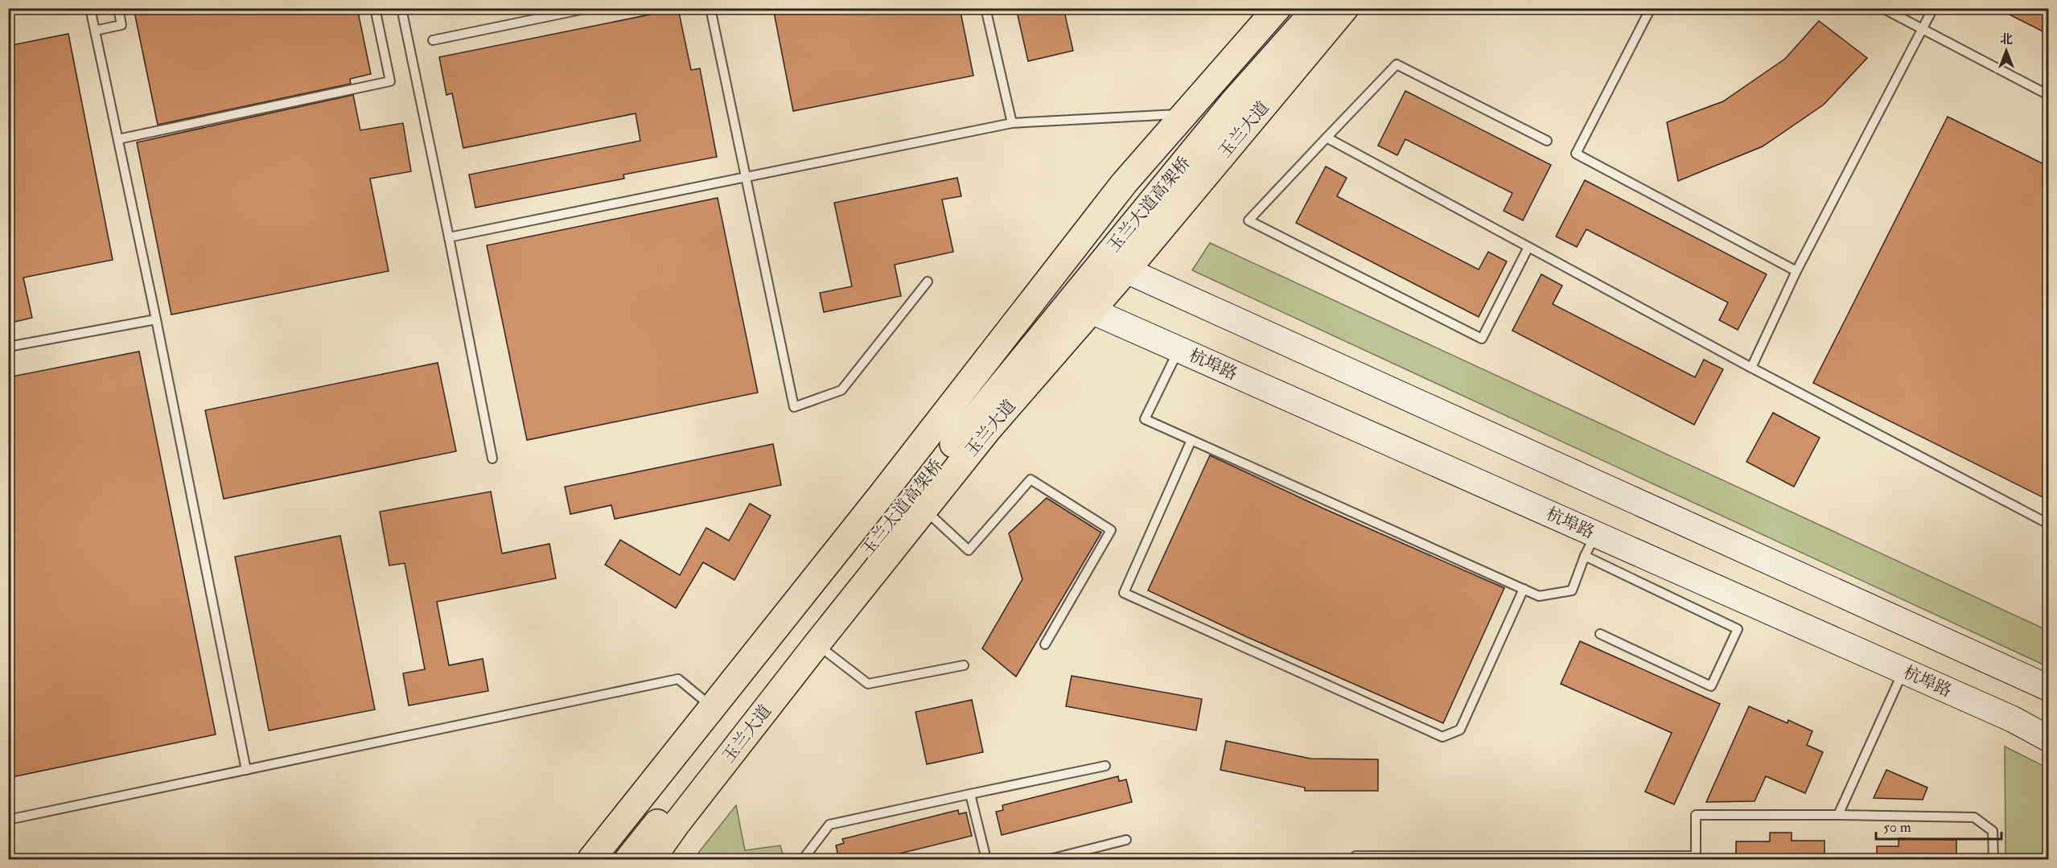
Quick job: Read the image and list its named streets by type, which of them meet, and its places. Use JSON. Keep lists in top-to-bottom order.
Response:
{
  "streets": {
    "main road": ["玉兰大道", "玉兰大道高架桥", "杭埠路"]
  },
  "crossings": [
    ["玉兰大道", "杭埠路"]
  ],
  "scale_bar": "50 m",
  "north": "top"
}
